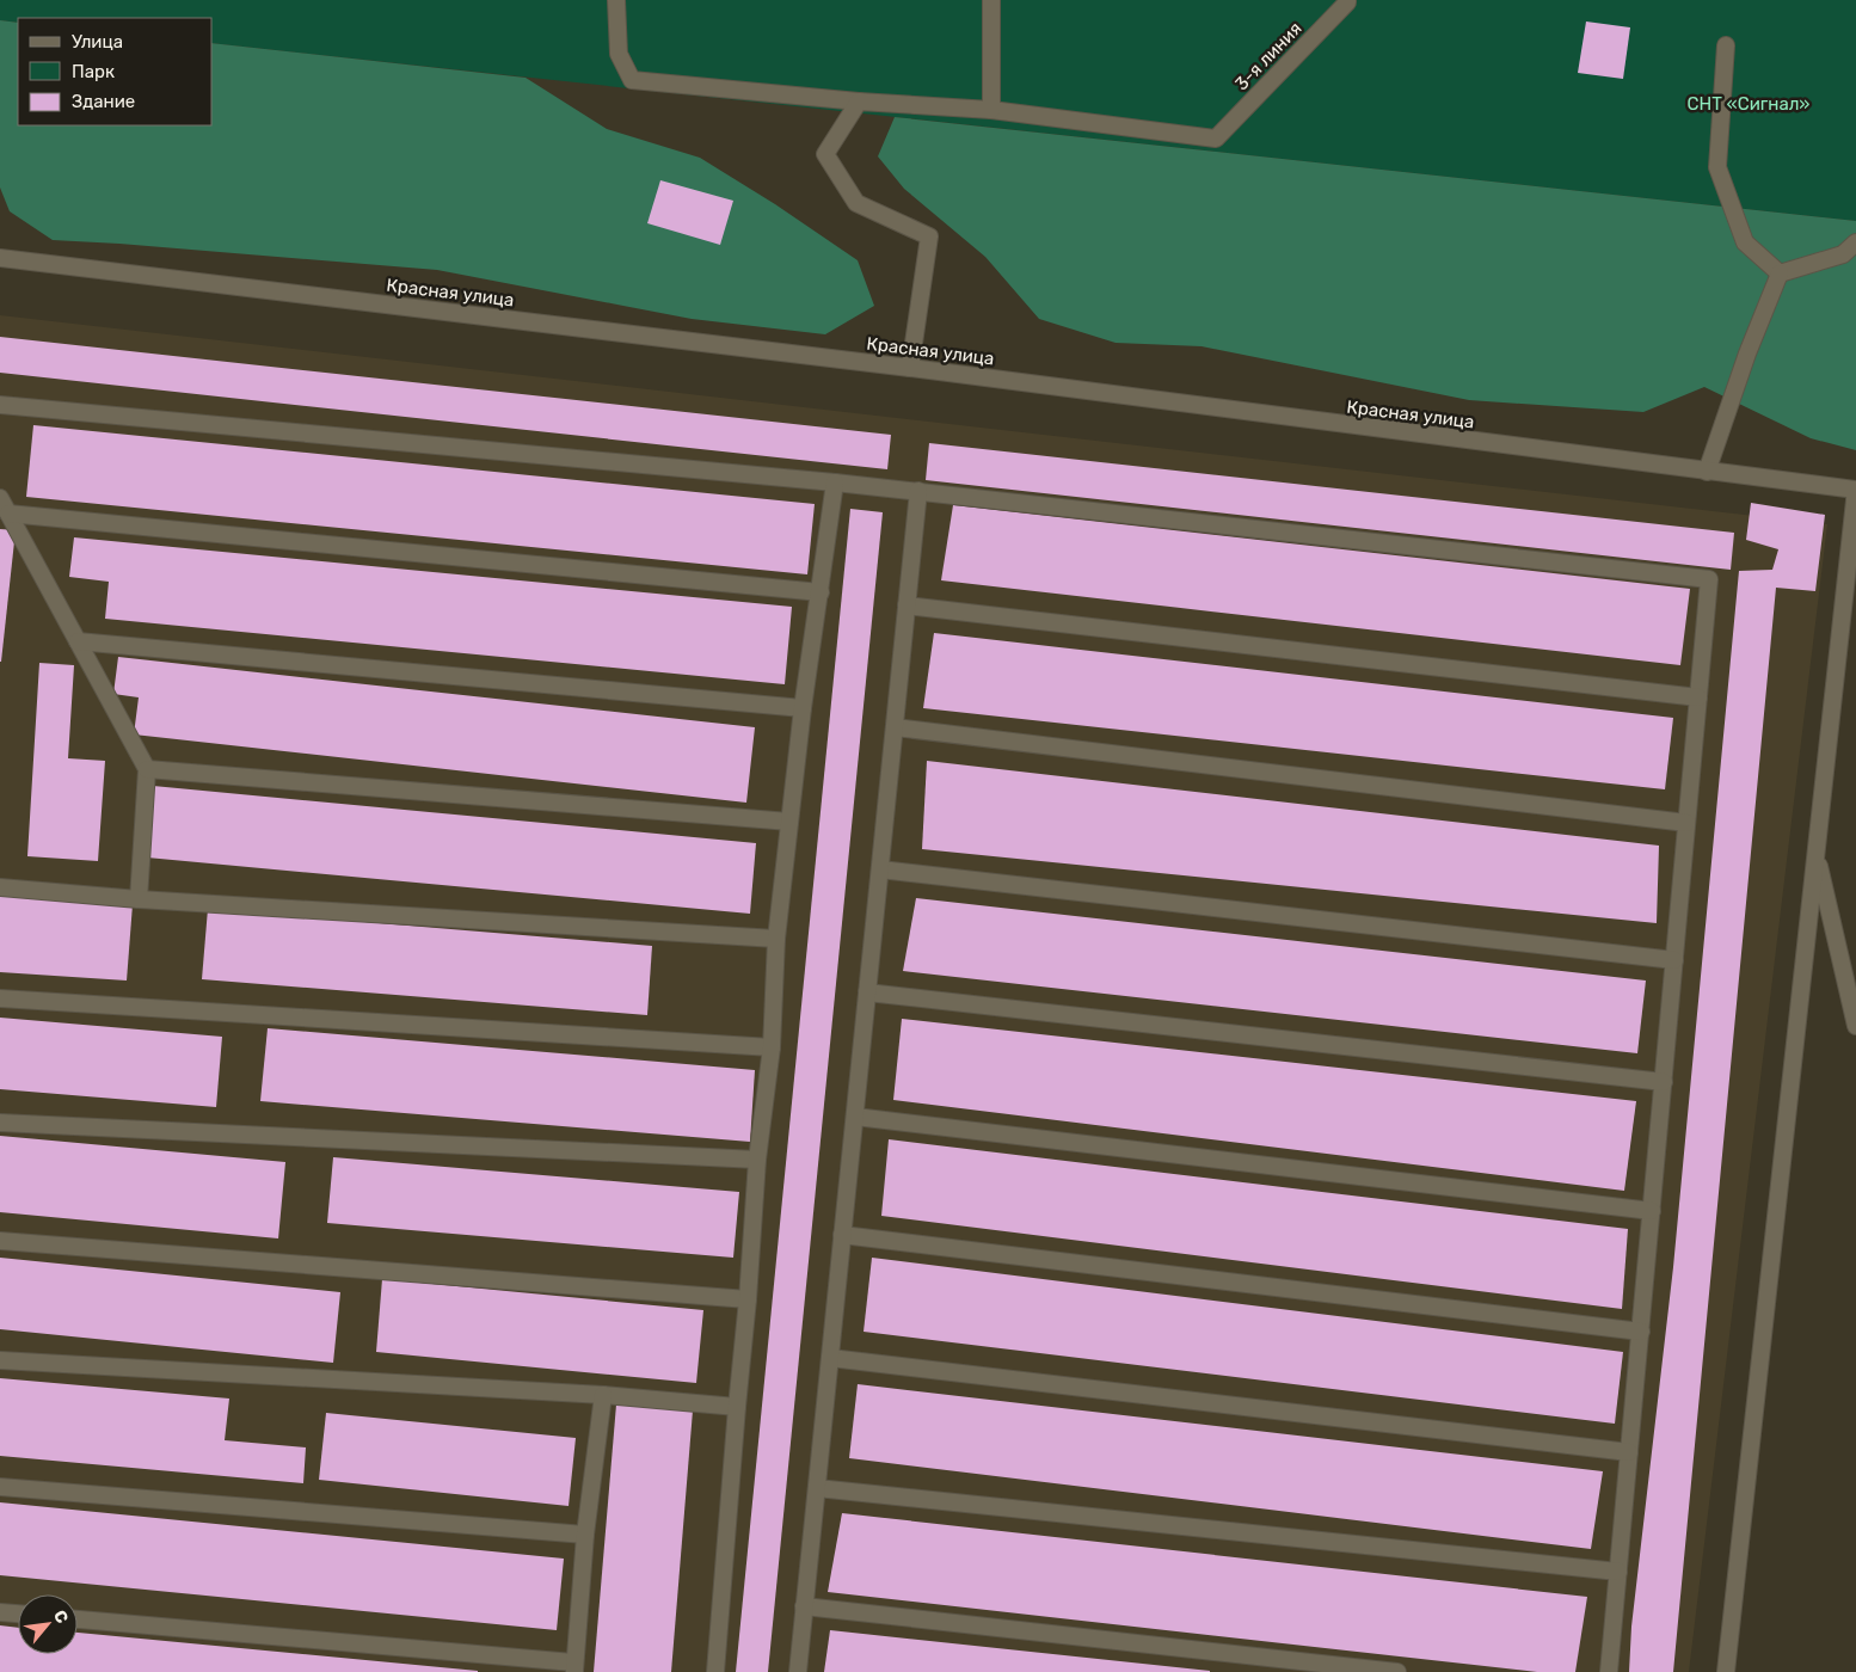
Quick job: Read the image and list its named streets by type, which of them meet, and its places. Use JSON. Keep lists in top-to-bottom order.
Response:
{
  "streets": {
    "street": ["3-я линия", "Красная улица"]
  },
  "parks": ["СНТ «Сигнал»"],
  "legend": ["Улица", "Парк", "Здание"],
  "north": "top right"
}
